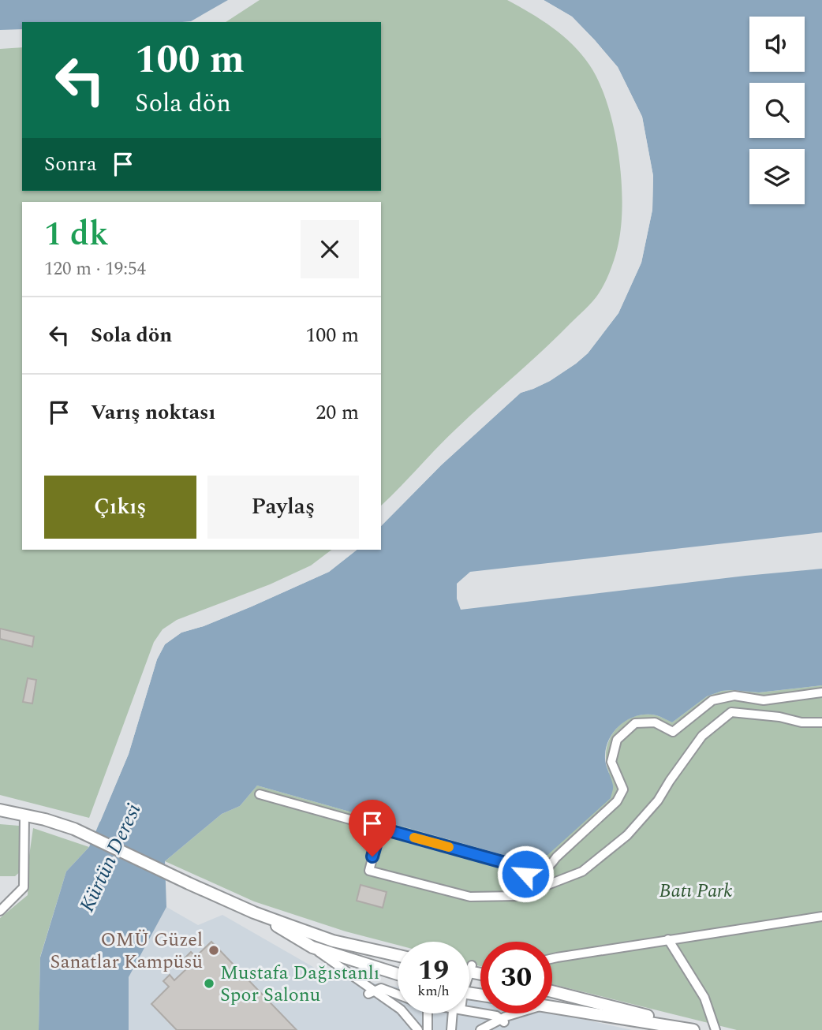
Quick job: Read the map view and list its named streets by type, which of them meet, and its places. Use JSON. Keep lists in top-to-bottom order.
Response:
{
  "water": ["Kürtün Deresi"],
  "parks": ["Batı Park"],
  "places": ["OMÜ Güzel Sanatlar Kampüsü", "Mustafa Dağıstanlı Spor Salonu"],
  "page": {
    "turn": ["100 m", "Sola dön"],
    "then": "Sonra",
    "heading": ["1 dk", "120 m · 19:54"],
    "list": [
      {
        "name": "Sola dön",
        "value": "100 m"
      },
      {
        "name": "Varış noktası",
        "value": "20 m"
      }
    ],
    "buttons": ["Çıkış", "Paylaş"],
    "speed": "19 km/h",
    "limit": "30"
  }
}
